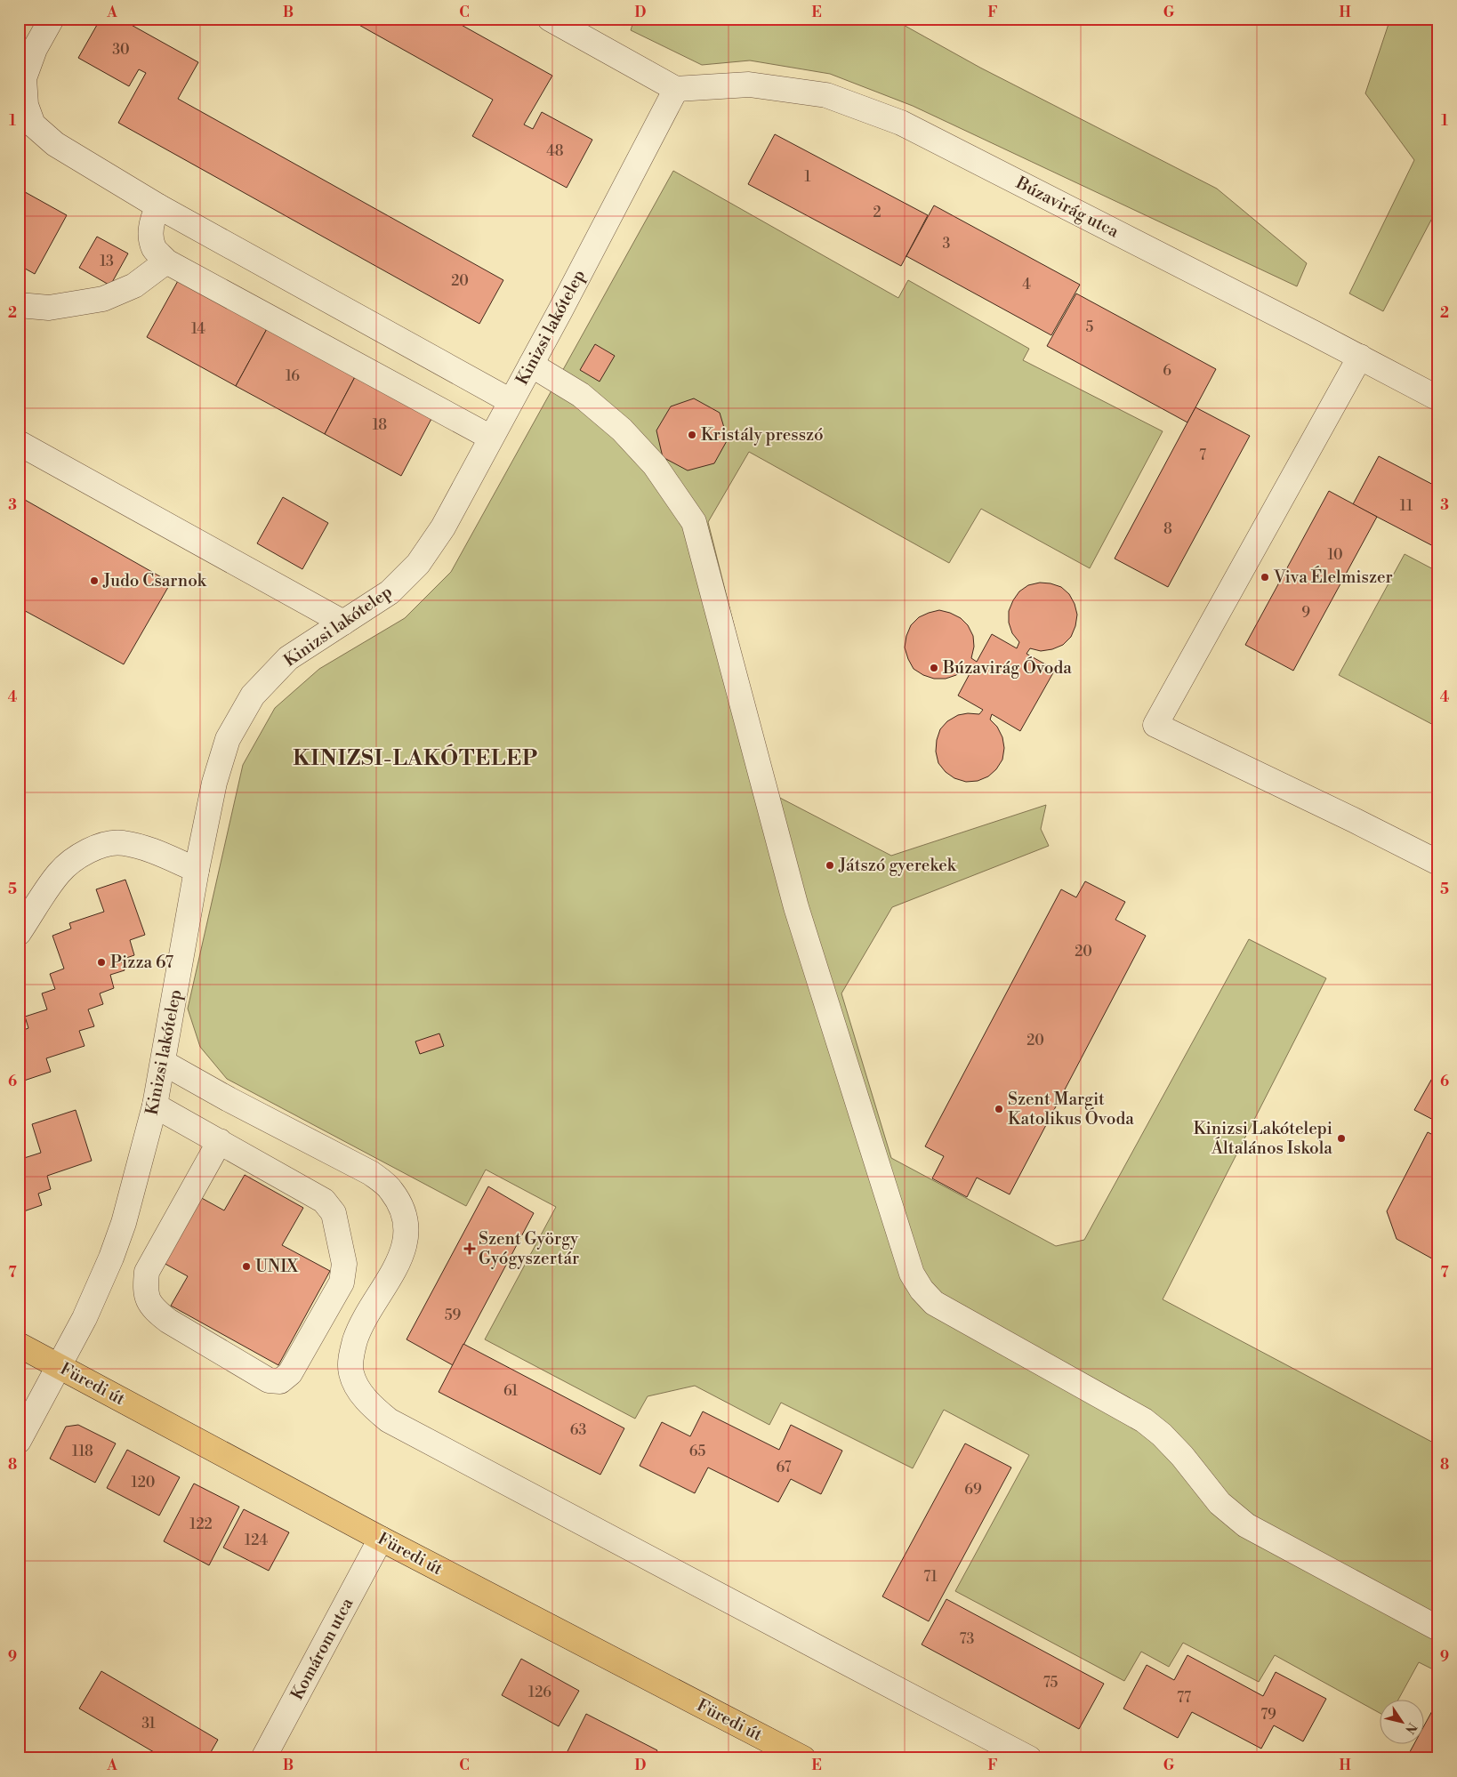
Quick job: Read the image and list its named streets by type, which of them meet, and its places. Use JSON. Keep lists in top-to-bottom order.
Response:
{
  "streets": {
    "main road": ["Füredi út"],
    "street": ["Búzavirág utca", "Kinizsi lakótelep", "Komárom utca"]
  },
  "crossings": [
    ["Búzavirág utca", "Kinizsi lakótelep"],
    ["Kinizsi lakótelep", "Füredi út"],
    ["Füredi út", "Komárom utca"]
  ],
  "districts": ["KINIZSI-LAKÓTELEP"],
  "places": {
    "other": [
      "Kristály presszó",
      "Viva Élelmiszer",
      "Judo Csarnok",
      "Búzavirág Óvoda",
      "Játszó gyerekek",
      "Pizza 67",
      "Szent Margit Katolikus Óvoda",
      "Kinizsi Lakótelepi Általános Iskola",
      "UNIX"
    ],
    "health": ["Szent György Gyógyszertár"]
  },
  "house_numbers": [
    "30",
    "48",
    "1",
    "2",
    "3",
    "13",
    "20",
    "4",
    "5",
    "14",
    "6",
    "16",
    "18",
    "7",
    "11",
    "8",
    "10",
    "9",
    "20",
    "20",
    "59",
    "61",
    "63",
    "118",
    "65",
    "67",
    "120",
    "69",
    "122",
    "124",
    "71",
    "73",
    "75",
    "126",
    "77",
    "79",
    "31"
  ],
  "north": "bottom right",
  "grid": {
    "columns": [
      "A",
      "B",
      "C",
      "D",
      "E",
      "F",
      "G",
      "H"
    ],
    "rows": [
      "1",
      "2",
      "3",
      "4",
      "5",
      "6",
      "7",
      "8",
      "9"
    ]
  }
}
